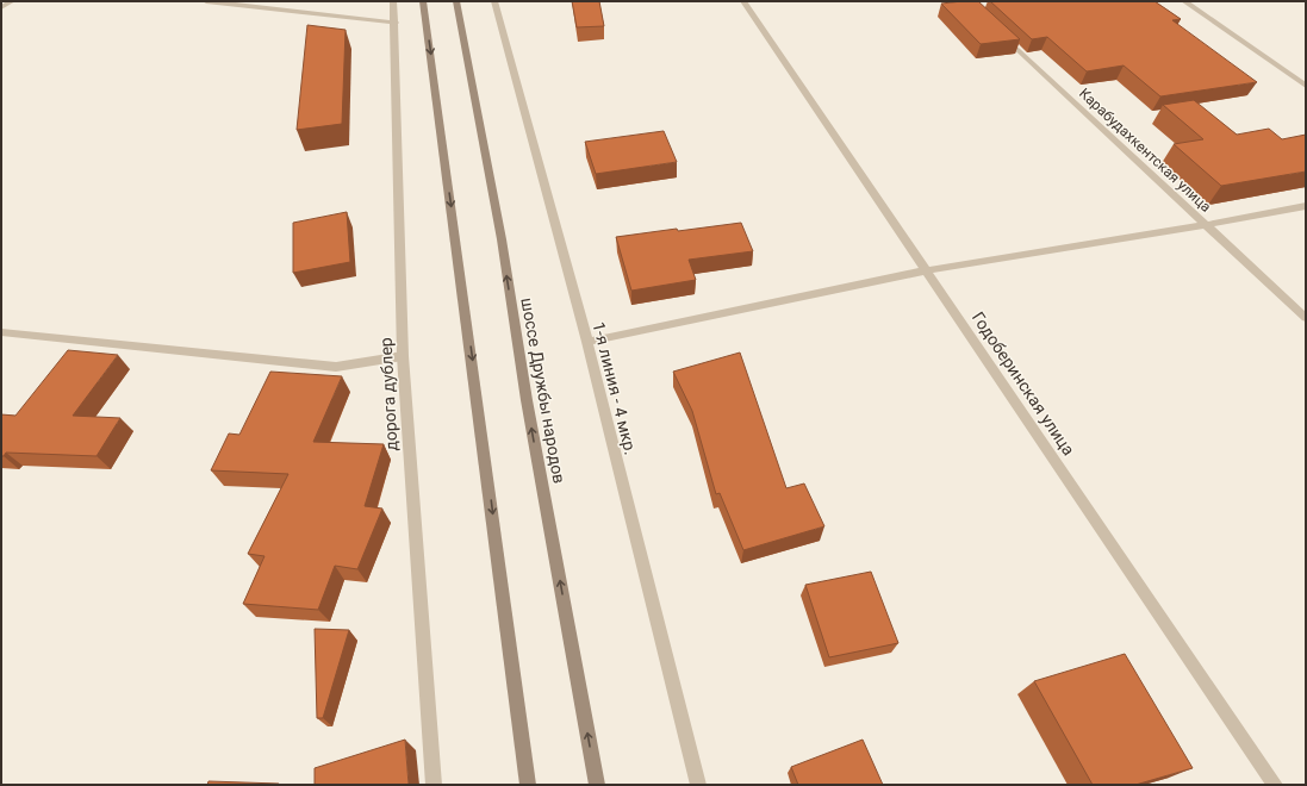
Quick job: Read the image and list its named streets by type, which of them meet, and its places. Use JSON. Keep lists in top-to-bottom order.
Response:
{
  "streets": {
    "main road": ["шоссе Дружбы народов"],
    "street": [
      "Карабудахкентская улица",
      "Годоберинская улица",
      "1-я линия - 4 мкр.",
      "дорога дублер"
    ]
  }
}
